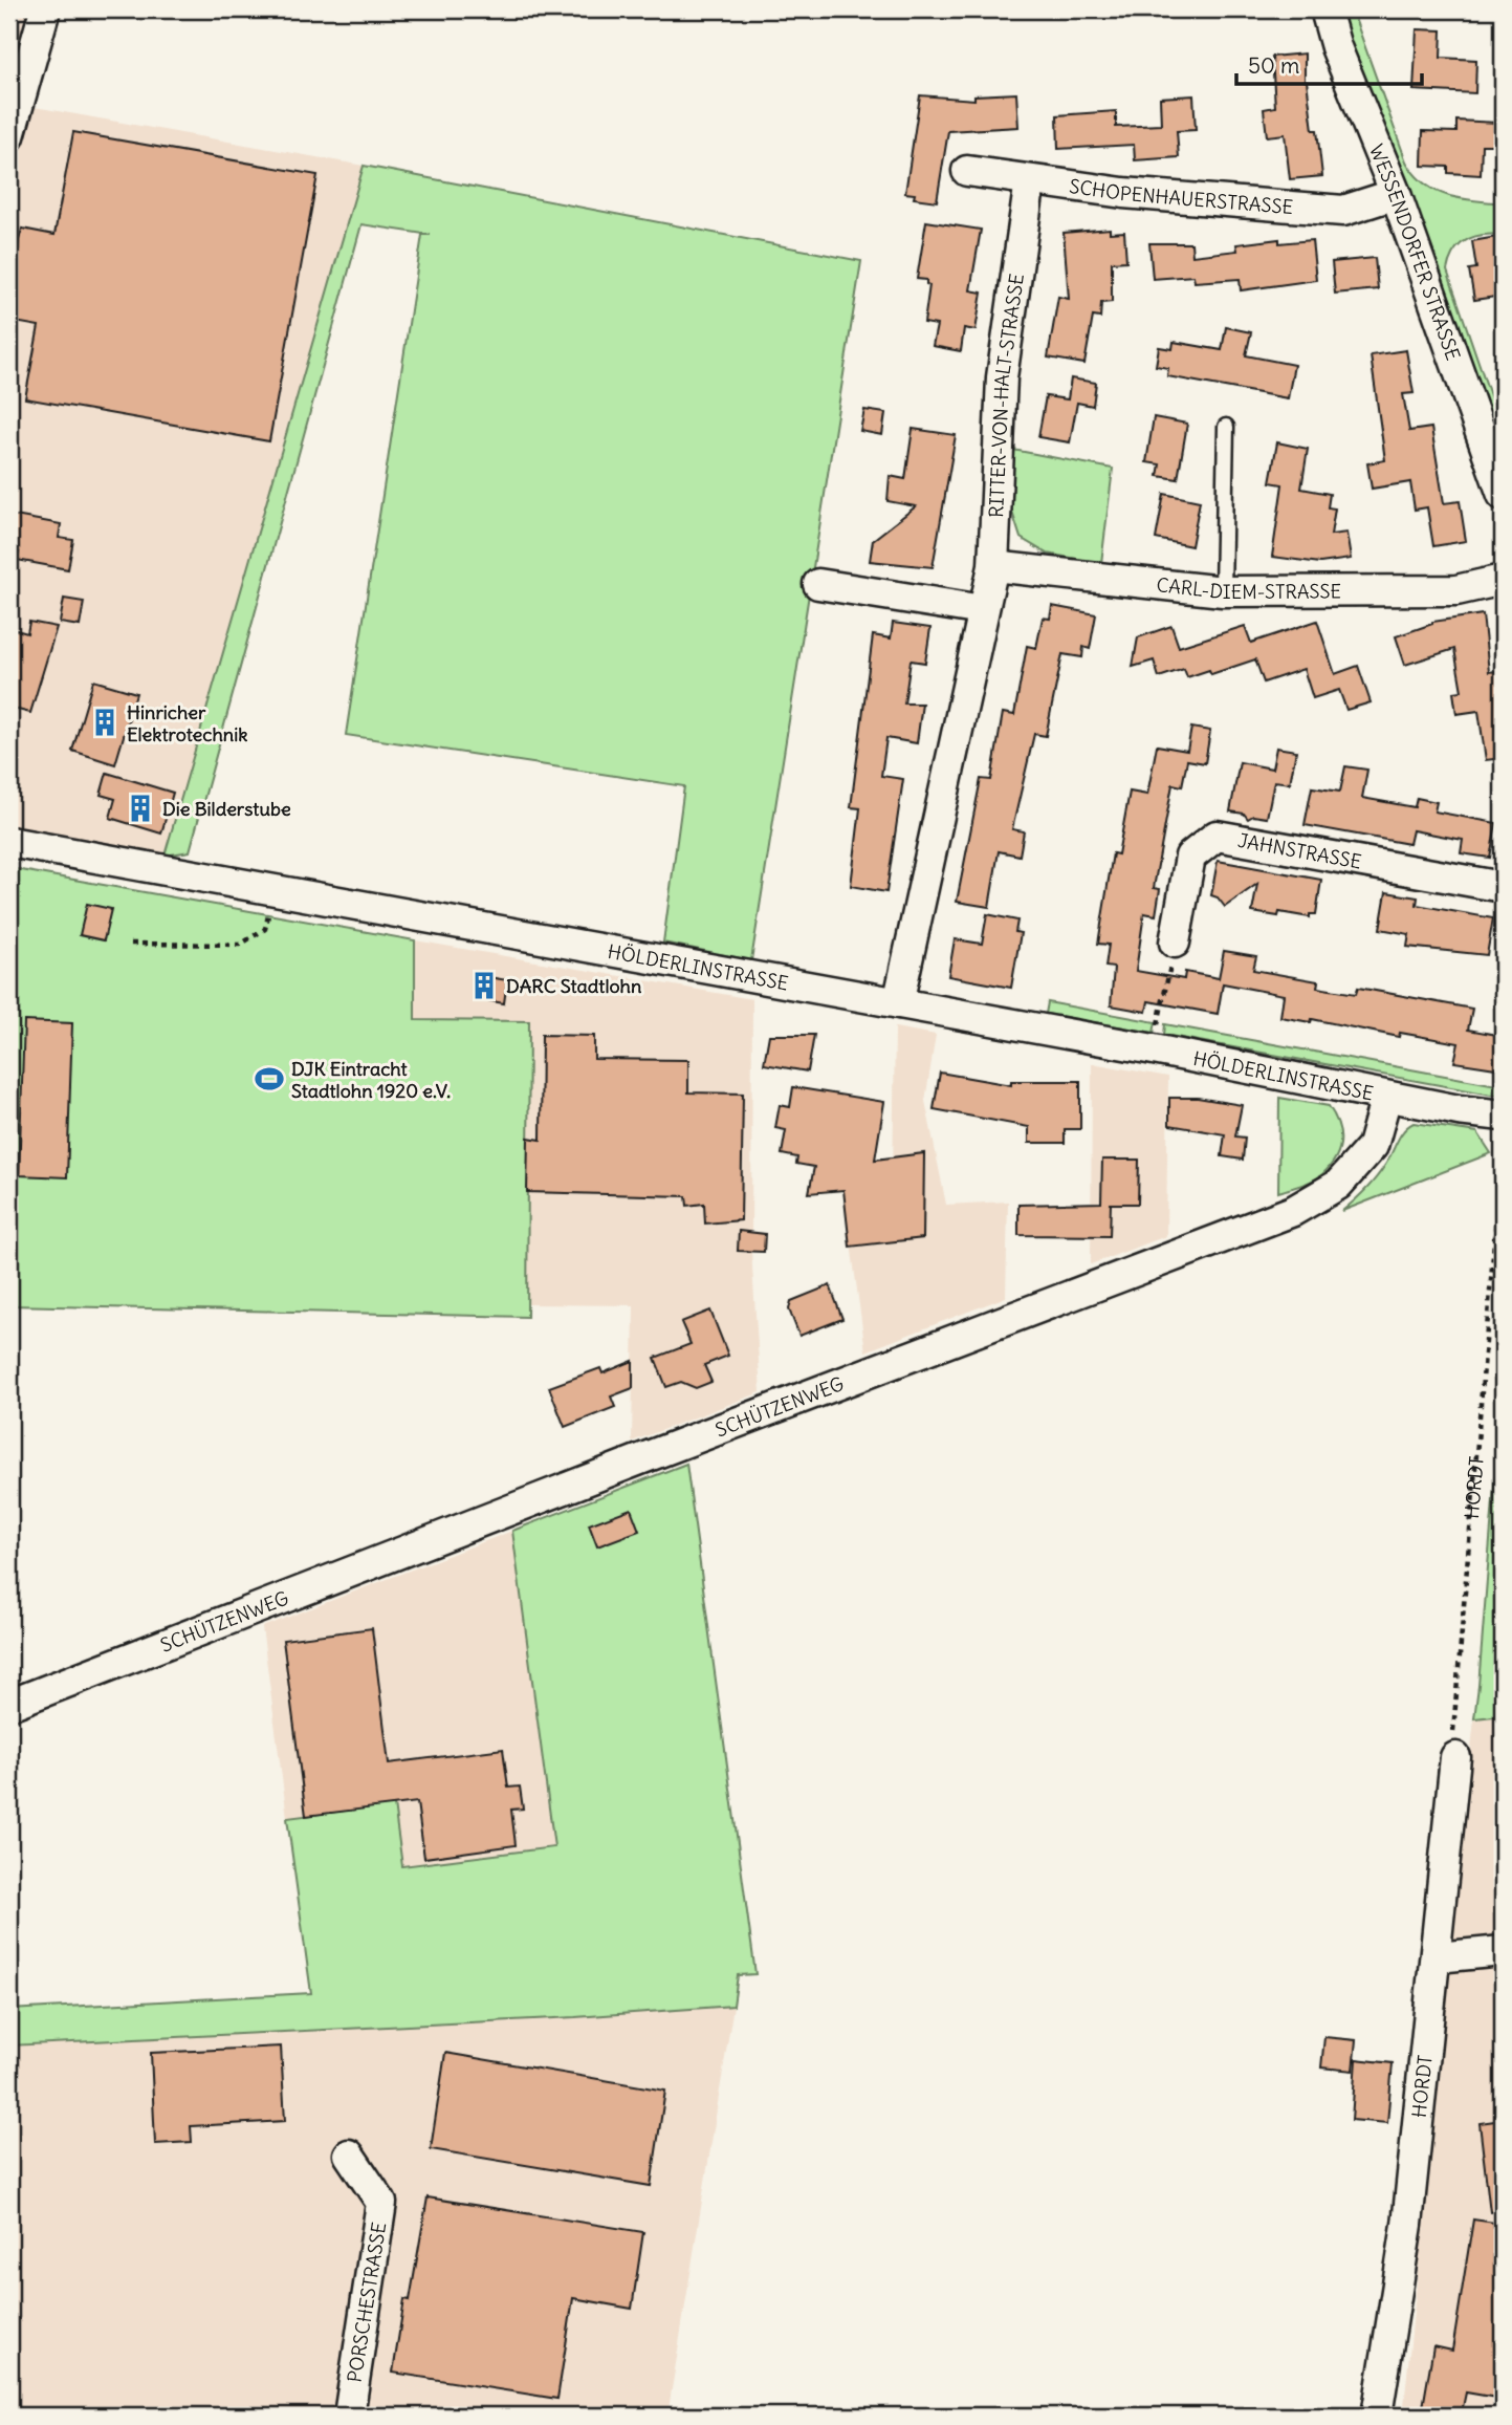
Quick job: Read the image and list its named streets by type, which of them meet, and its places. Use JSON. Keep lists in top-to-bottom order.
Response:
{
  "streets": {
    "street": [
      "SCHOPENHAUERSTRASSE",
      "WESSENDORFER STRASSE",
      "RITTER-VON-HALT-STRASSE",
      "CARL-DIEM-STRASSE",
      "JAHNSTRASSE",
      "HÖLDERLINSTRASSE",
      "SCHÜTZENWEG",
      "HORDT",
      "PORSCHESTRASSE"
    ]
  },
  "crossings": [
    ["SCHOPENHAUERSTRASSE", "WESSENDORFER STRASSE"],
    ["SCHOPENHAUERSTRASSE", "RITTER-VON-HALT-STRASSE"],
    ["RITTER-VON-HALT-STRASSE", "CARL-DIEM-STRASSE"],
    ["RITTER-VON-HALT-STRASSE", "HÖLDERLINSTRASSE"],
    ["HÖLDERLINSTRASSE", "SCHÜTZENWEG"]
  ],
  "places": {
    "building": ["Hinricher Elektrotechnik", "Die Bilderstube", "DARC Stadtlohn"],
    "sports": ["DJK Eintracht Stadtlohn 1920 e.V."]
  },
  "scale_bar": "50 m"
}
